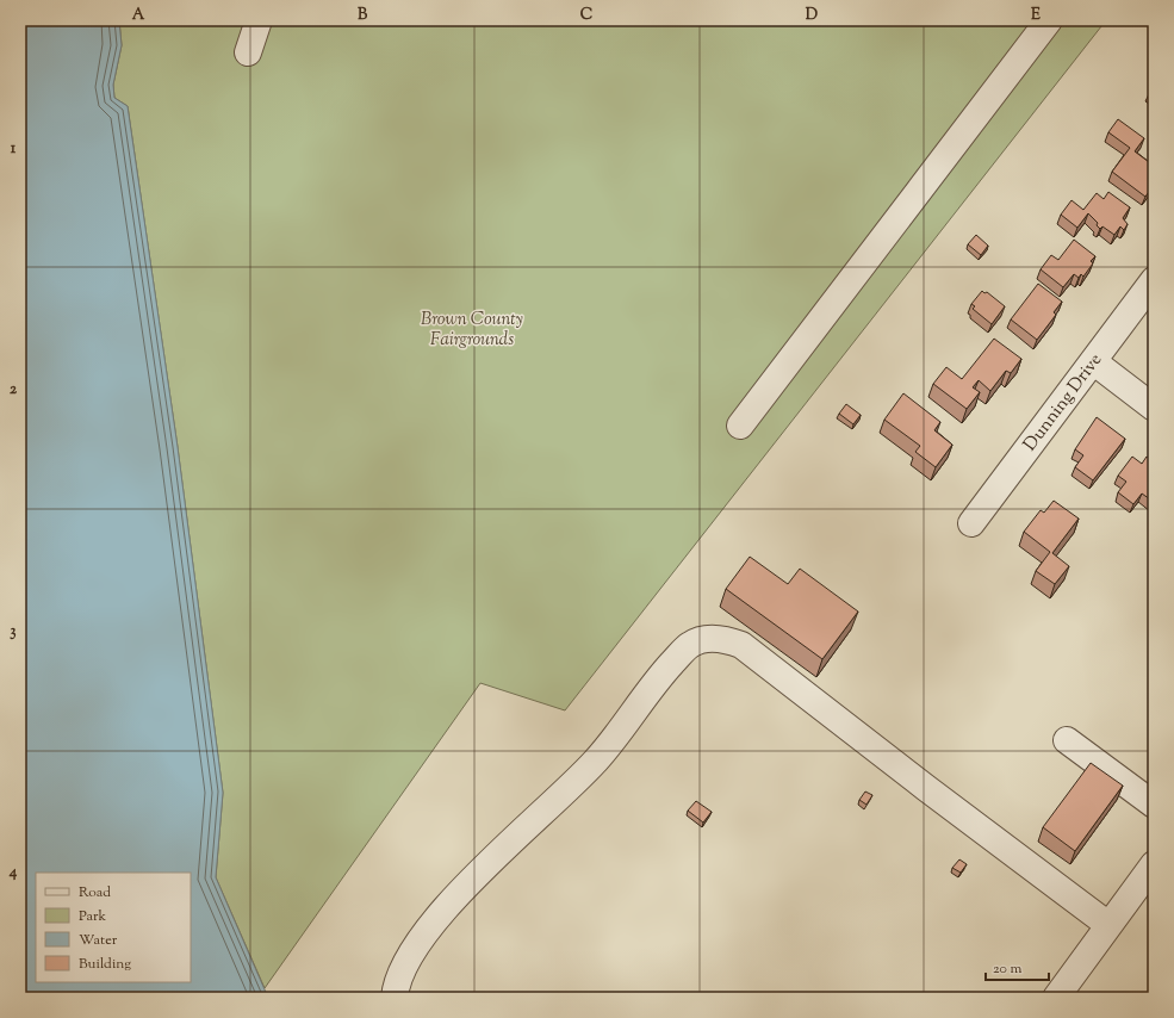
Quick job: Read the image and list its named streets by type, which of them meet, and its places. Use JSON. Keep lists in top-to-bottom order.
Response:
{
  "streets": {
    "street": ["Dunning Drive"]
  },
  "parks": ["Brown County Fairgrounds"],
  "legend": [
    "Road",
    "Park",
    "Water",
    "Building"
  ],
  "scale_bar": "20 m",
  "grid": {
    "columns": [
      "A",
      "B",
      "C",
      "D",
      "E"
    ],
    "rows": [
      "1",
      "2",
      "3",
      "4"
    ]
  }
}
